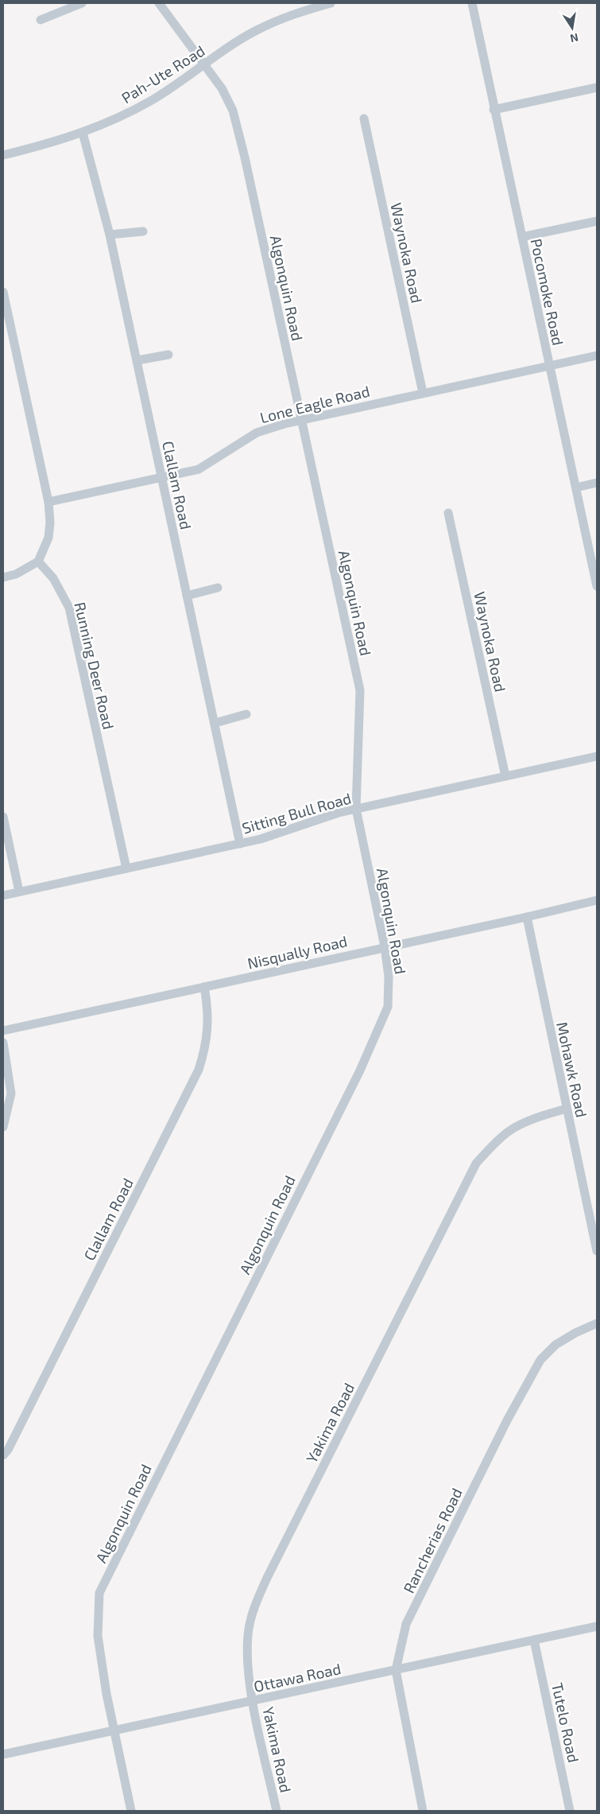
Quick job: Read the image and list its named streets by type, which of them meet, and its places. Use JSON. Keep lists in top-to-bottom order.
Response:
{
  "streets": {
    "street": [
      "Pah-Ute Road",
      "Waynoka Road",
      "Algonquin Road",
      "Pocomoke Road",
      "Lone Eagle Road",
      "Clallam Road",
      "Running Deer Road",
      "Sitting Bull Road",
      "Nisqually Road",
      "Mohawk Road",
      "Yakima Road",
      "Rancherias Road",
      "Ottawa Road",
      "Tutelo Road"
    ]
  },
  "crossings": [
    ["Pah-Ute Road", "Algonquin Road"],
    ["Pah-Ute Road", "Clallam Road"],
    ["Waynoka Road", "Lone Eagle Road"],
    ["Waynoka Road", "Sitting Bull Road"],
    ["Algonquin Road", "Lone Eagle Road"],
    ["Algonquin Road", "Sitting Bull Road"],
    ["Algonquin Road", "Nisqually Road"],
    ["Algonquin Road", "Ottawa Road"],
    ["Pocomoke Road", "Lone Eagle Road"],
    ["Lone Eagle Road", "Clallam Road"],
    ["Clallam Road", "Sitting Bull Road"],
    ["Clallam Road", "Nisqually Road"],
    ["Running Deer Road", "Sitting Bull Road"],
    ["Nisqually Road", "Mohawk Road"],
    ["Mohawk Road", "Yakima Road"],
    ["Yakima Road", "Ottawa Road"],
    ["Rancherias Road", "Ottawa Road"],
    ["Ottawa Road", "Tutelo Road"]
  ],
  "north": "bottom"
}
